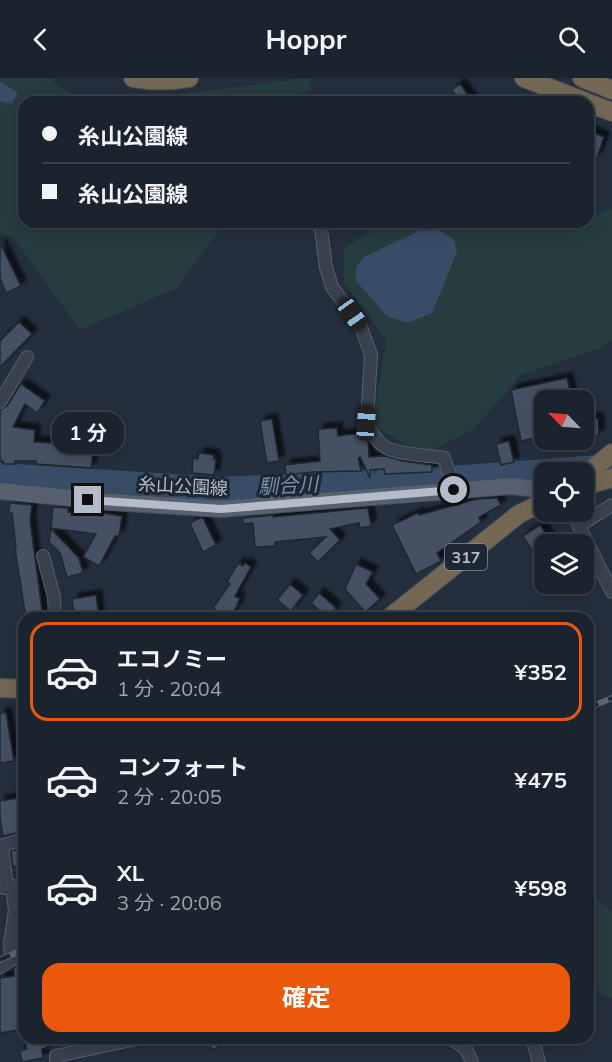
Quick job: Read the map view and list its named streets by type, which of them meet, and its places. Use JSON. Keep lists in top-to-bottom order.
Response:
{
  "streets": {
    "highway": ["317"],
    "main road": ["糸山公園線"]
  },
  "water": ["馴合川"],
  "north": "top left",
  "page": {
    "header": "Hoppr",
    "banner": ["糸山公園線", "糸山公園線"],
    "bubble": "1 分",
    "list": [
      {
        "name": "エコノミー",
        "note": "1 分 · 20:04",
        "value": "¥352"
      },
      {
        "name": "コンフォート",
        "note": "2 分 · 20:05",
        "value": "¥475"
      },
      {
        "name": "XL",
        "note": "3 分 · 20:06",
        "value": "¥598"
      }
    ],
    "buttons": "確定"
  }
}
